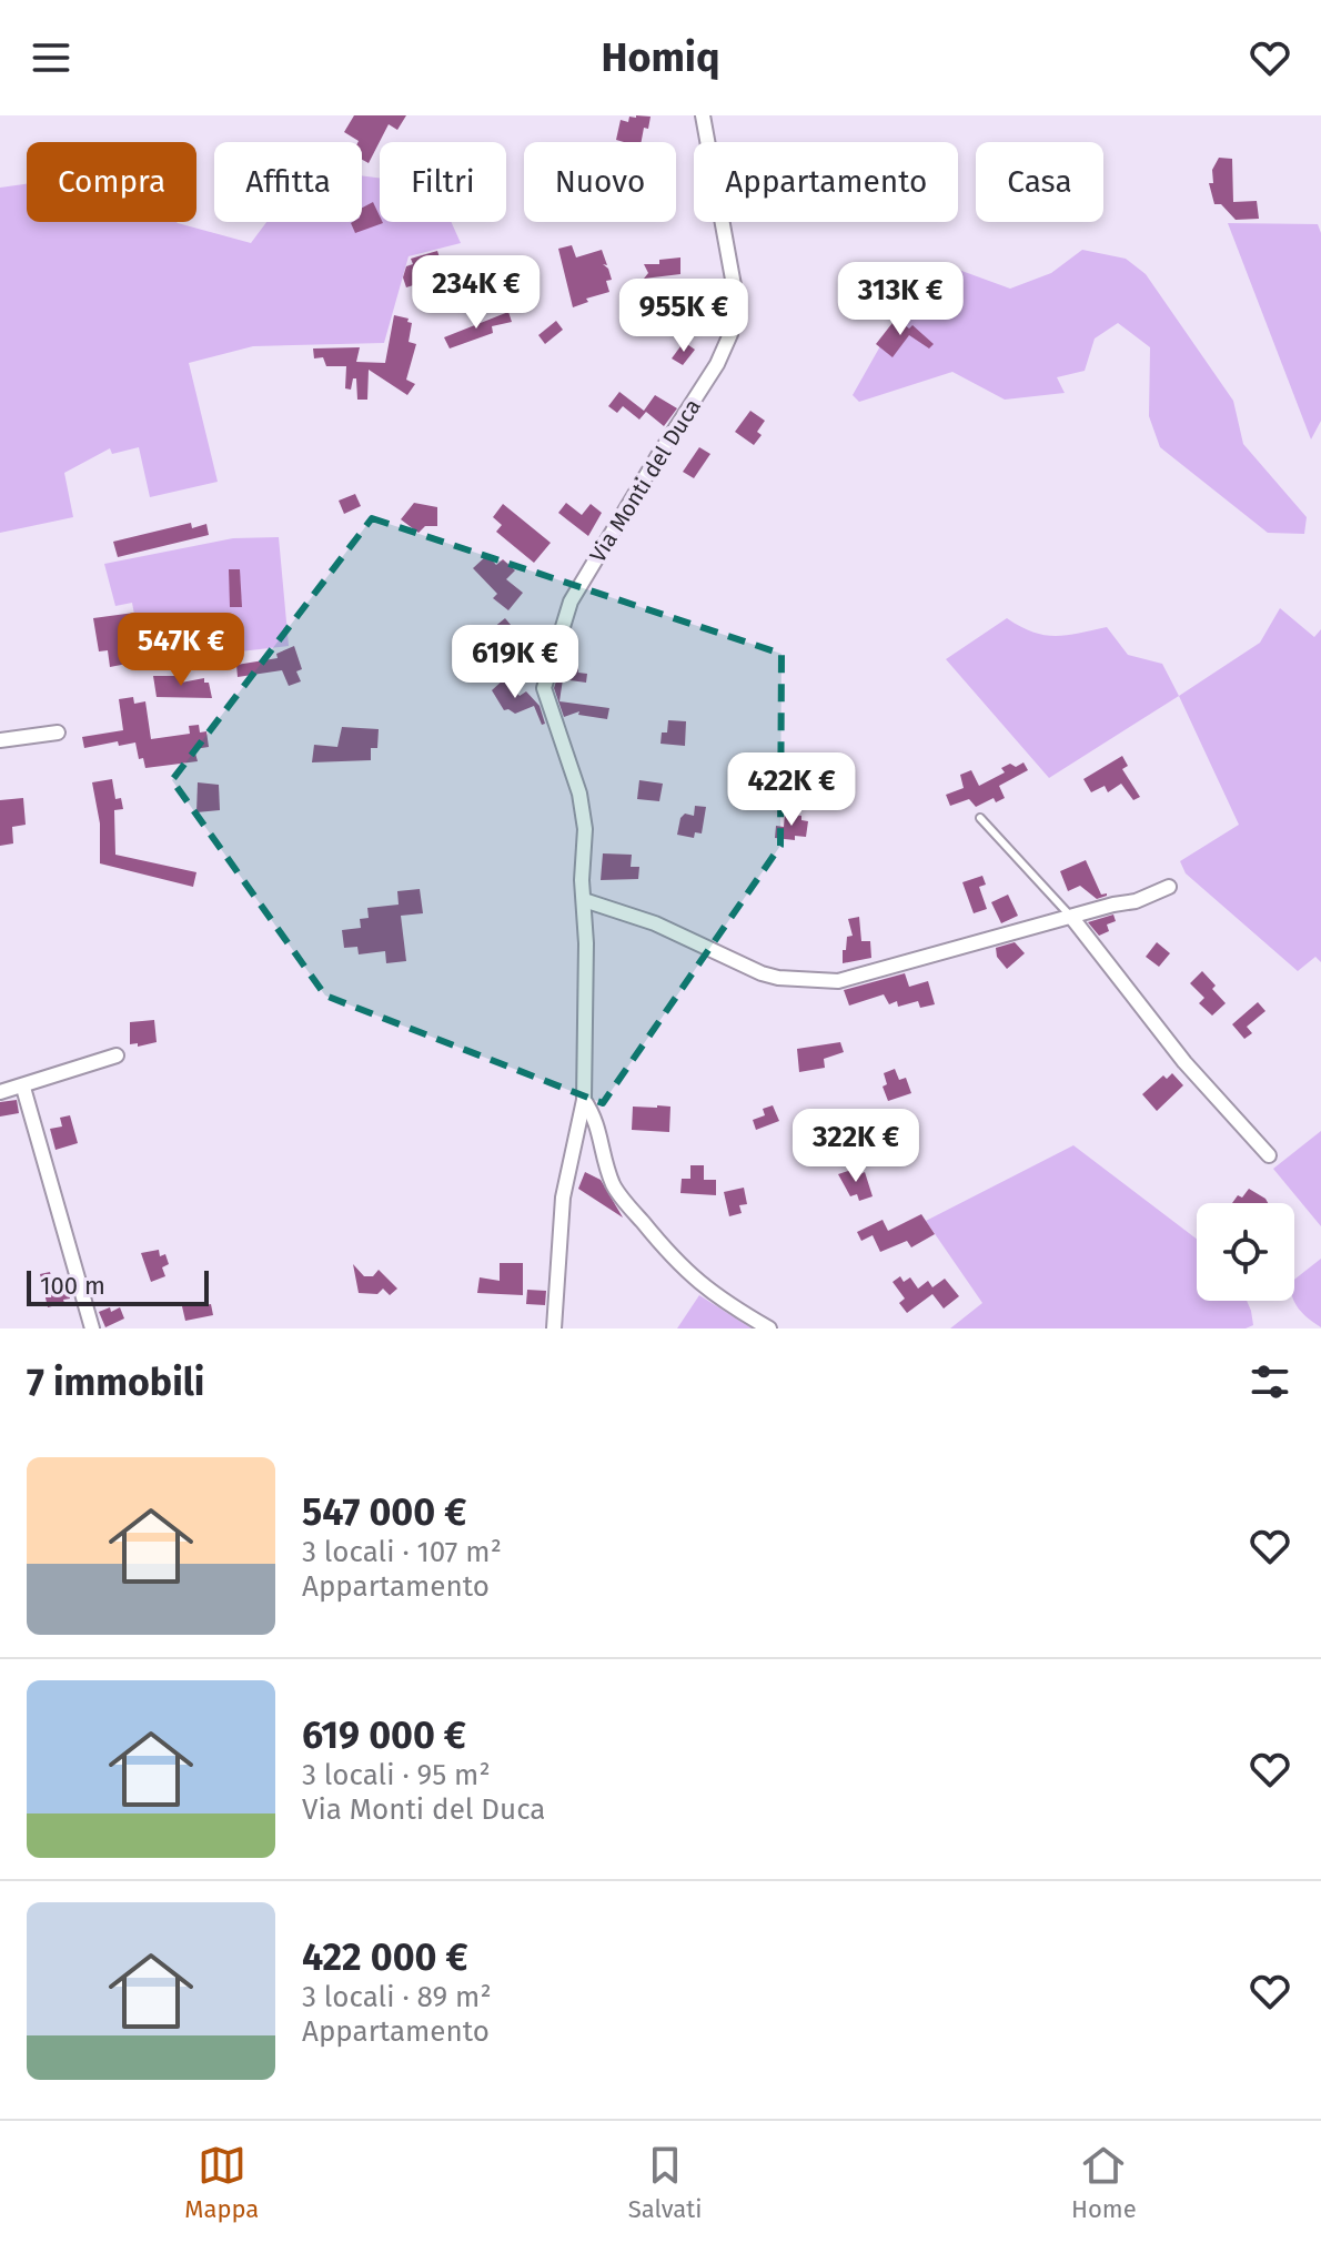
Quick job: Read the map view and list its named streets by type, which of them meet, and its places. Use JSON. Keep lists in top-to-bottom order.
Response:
{
  "streets": {
    "street": ["Via Monti del Duca"]
  },
  "scale_bar": "100 m",
  "page": {
    "header": "Homiq",
    "chip": [
      "Compra",
      "Affitta",
      "Filtri",
      "Nuovo",
      "Appartamento",
      "Casa"
    ],
    "price": [
      "234K €",
      "313K €",
      "955K €",
      "547K €",
      "619K €",
      "422K €",
      "322K €"
    ],
    "scale": "100 m",
    "heading": "7 immobili",
    "list": [
      {
        "name": "547 000 €",
        "note": "3 locali · 107 m² · Appartamento"
      },
      {
        "name": "619 000 €",
        "note": "3 locali · 95 m² · Via Monti del Duca"
      },
      {
        "name": "422 000 €",
        "note": "3 locali · 89 m² · Appartamento"
      }
    ],
    "tabs": ["Mappa", "Salvati", "Home"]
  }
}
